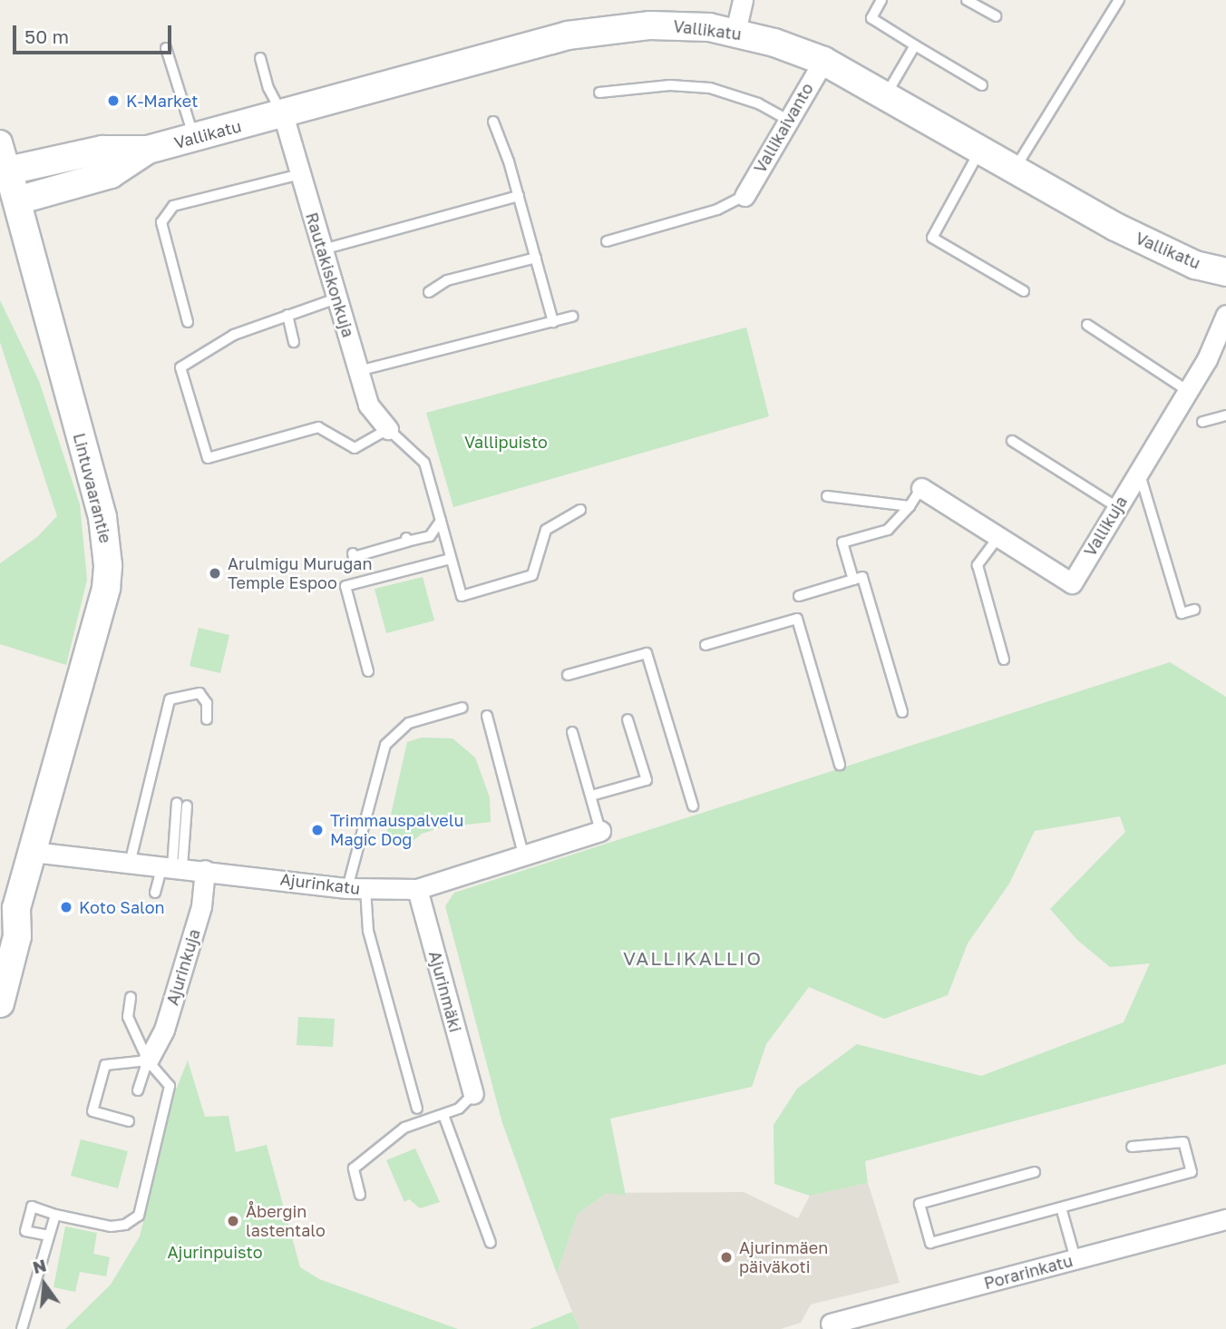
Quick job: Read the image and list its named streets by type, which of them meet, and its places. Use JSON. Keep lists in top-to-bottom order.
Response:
{
  "streets": {
    "main road": ["Vallikatu", "Lintuvaarantie"],
    "street": [
      "Vallikaivanto",
      "Rautakiskonkuja",
      "Vallikuja",
      "Ajurinkatu",
      "Ajurinkuja",
      "Ajurinmäki",
      "Porarinkatu"
    ]
  },
  "crossings": [
    ["Vallikatu", "Vallikaivanto"],
    ["Vallikatu", "Rautakiskonkuja"],
    ["Vallikatu", "Lintuvaarantie"],
    ["Lintuvaarantie", "Ajurinkatu"],
    ["Ajurinkatu", "Ajurinkuja"],
    ["Ajurinkatu", "Ajurinmäki"]
  ],
  "districts": ["VALLIKALLIO"],
  "parks": ["Vallipuisto", "Ajurinpuisto"],
  "places": [
    "K-Market",
    "Arulmigu Murugan Temple Espoo",
    "Trimmauspalvelu Magic Dog",
    "Koto Salon",
    "Åbergin lastentalo",
    "Ajurinmäen päiväkoti"
  ],
  "scale_bar": "50 m",
  "north": "top"
}
